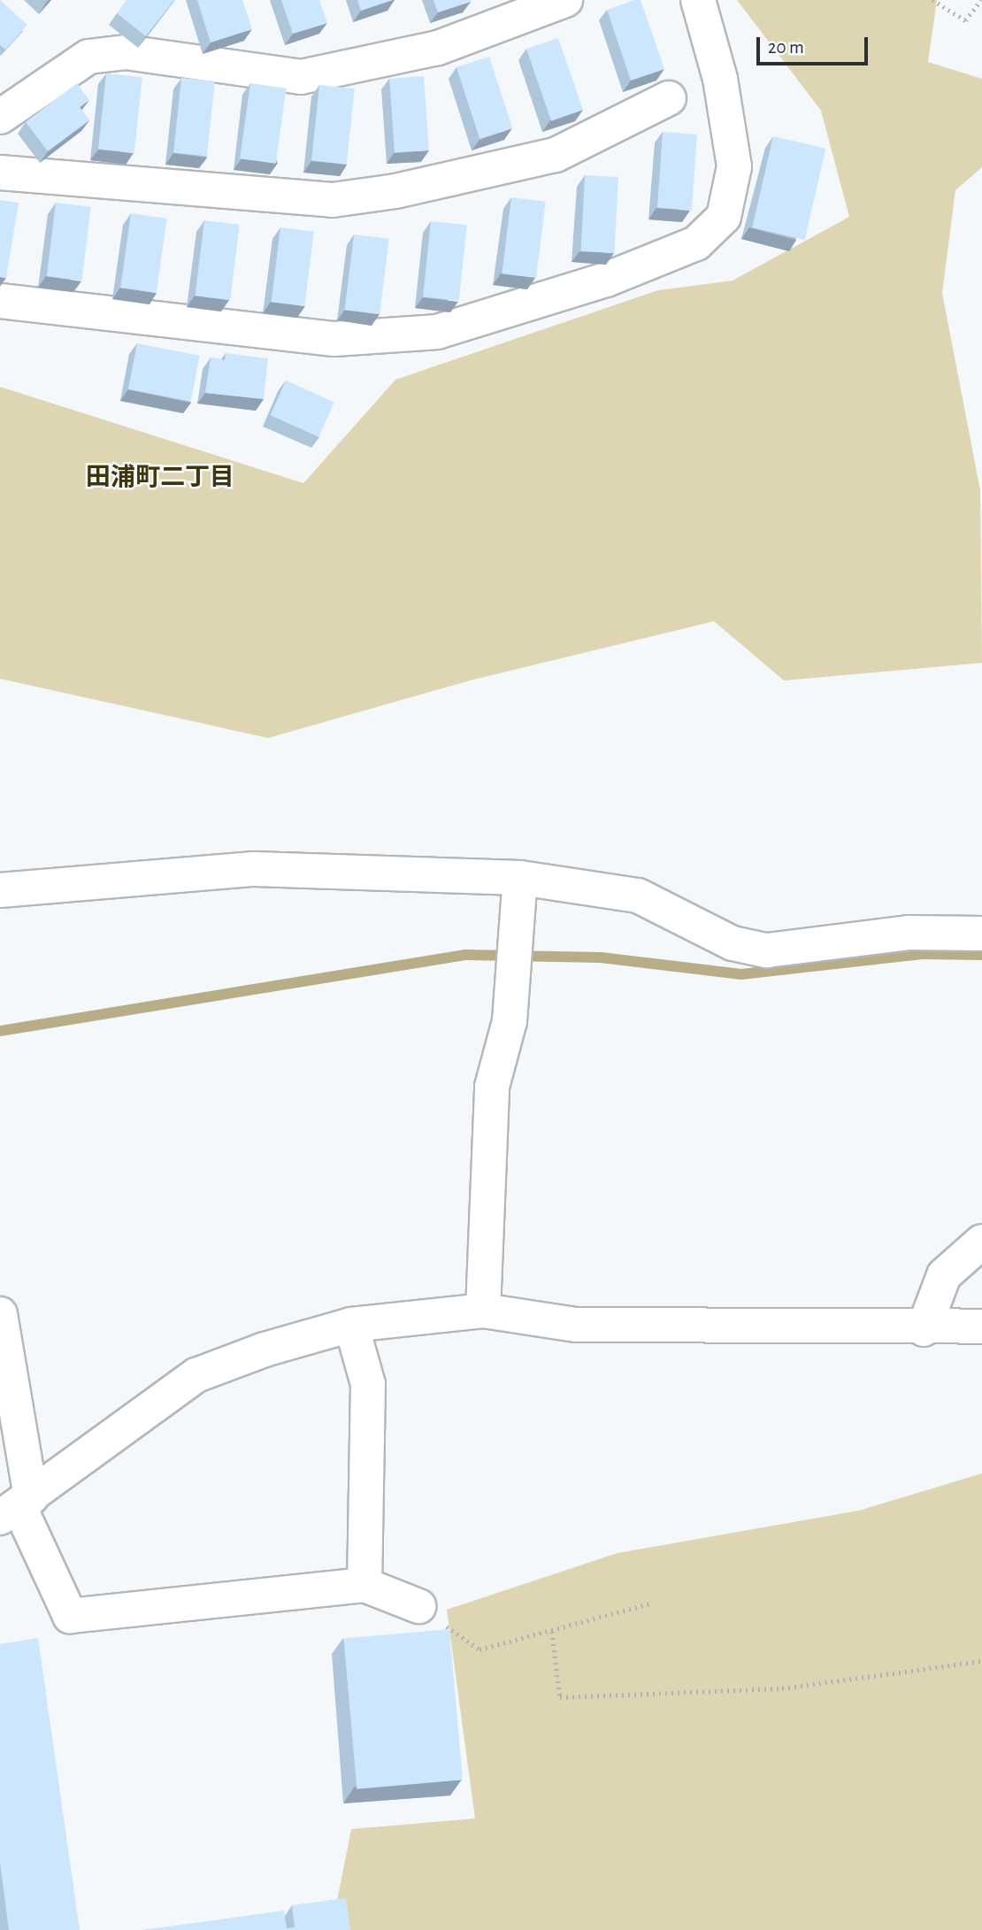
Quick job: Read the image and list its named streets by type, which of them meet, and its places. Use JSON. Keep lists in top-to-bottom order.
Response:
{
  "districts": ["田浦町二丁目"],
  "scale_bar": "20 m"
}
